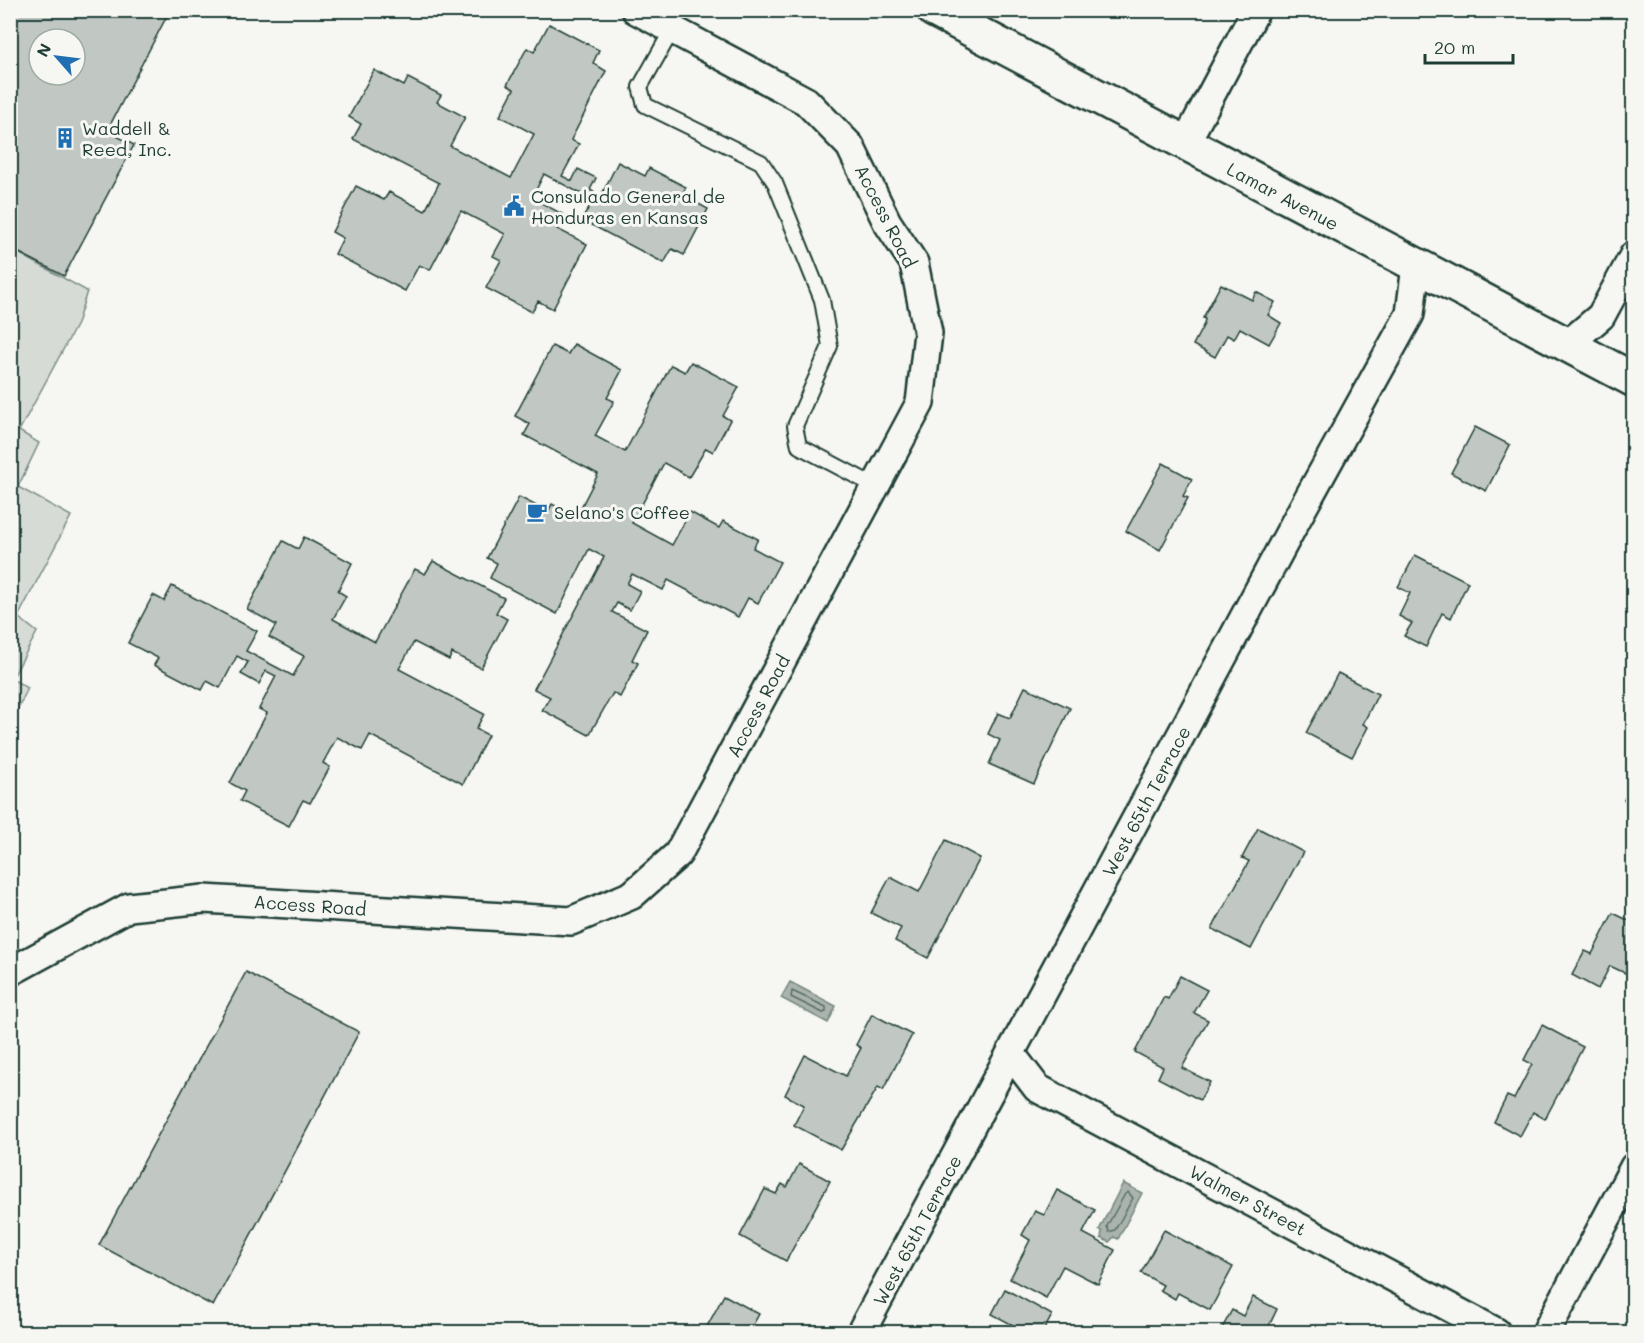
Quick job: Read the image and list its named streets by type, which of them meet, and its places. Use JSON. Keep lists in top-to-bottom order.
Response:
{
  "streets": {
    "street": [
      "Lamar Avenue",
      "Access Road",
      "West 65th Terrace",
      "Walmer Street"
    ]
  },
  "crossings": [
    ["Lamar Avenue", "West 65th Terrace"],
    ["West 65th Terrace", "Walmer Street"]
  ],
  "places": {
    "building": ["Waddell & Reed, Inc."],
    "public building": ["Consulado General de Honduras en Kansas"],
    "cafe": ["Selano's Coffee"]
  },
  "scale_bar": "20 m",
  "north": "top left"
}
